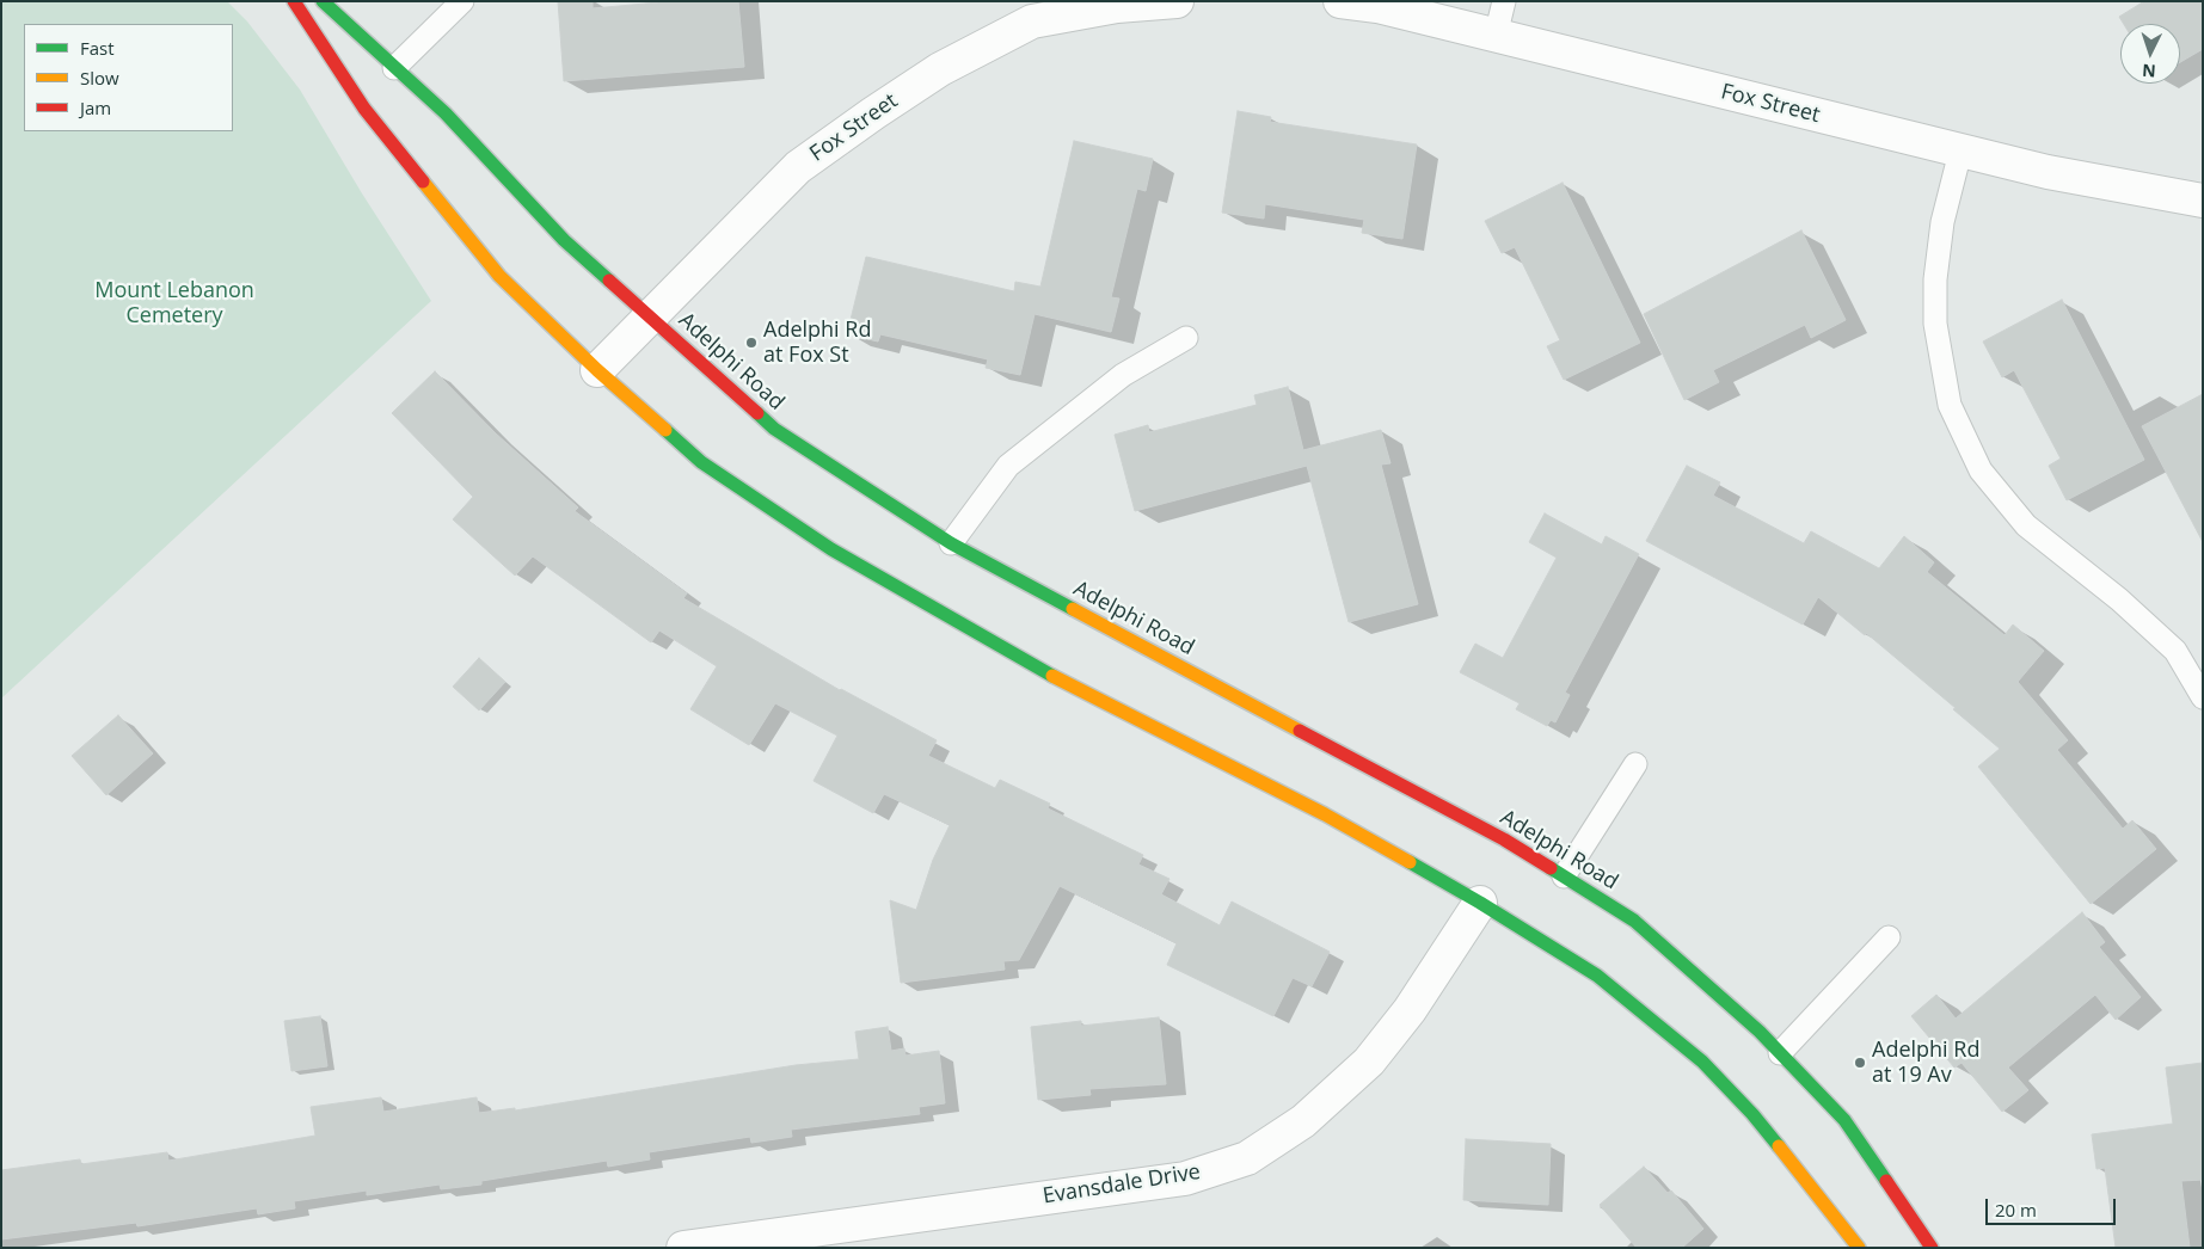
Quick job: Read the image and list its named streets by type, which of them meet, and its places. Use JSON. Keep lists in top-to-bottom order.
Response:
{
  "streets": {
    "main road": ["Adelphi Road"],
    "street": ["Fox Street", "Evansdale Drive"]
  },
  "crossings": [
    ["Fox Street", "Adelphi Road"]
  ],
  "parks": ["Mount Lebanon Cemetery"],
  "places": ["Adelphi Rd at Fox St", "Adelphi Rd at 19 Av"],
  "legend": ["Fast", "Slow", "Jam"],
  "scale_bar": "20 m",
  "north": "bottom"
}
